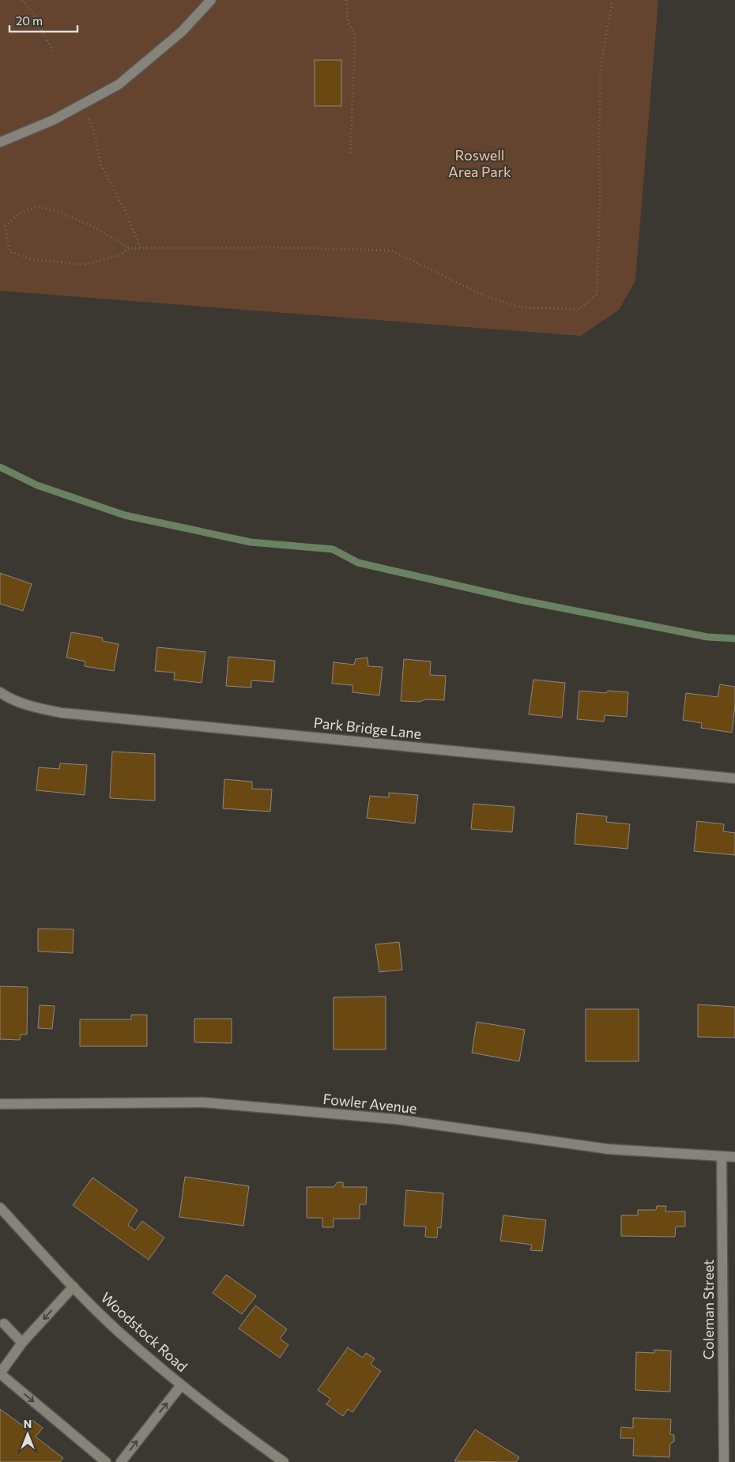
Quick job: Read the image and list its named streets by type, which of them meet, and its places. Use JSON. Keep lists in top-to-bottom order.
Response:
{
  "streets": {
    "street": [
      "Park Bridge Lane",
      "Fowler Avenue",
      "Coleman Street",
      "Woodstock Road"
    ]
  },
  "crossings": [
    ["Fowler Avenue", "Coleman Street"]
  ],
  "parks": ["Roswell Area Park"],
  "scale_bar": "20 m",
  "north": "top"
}
